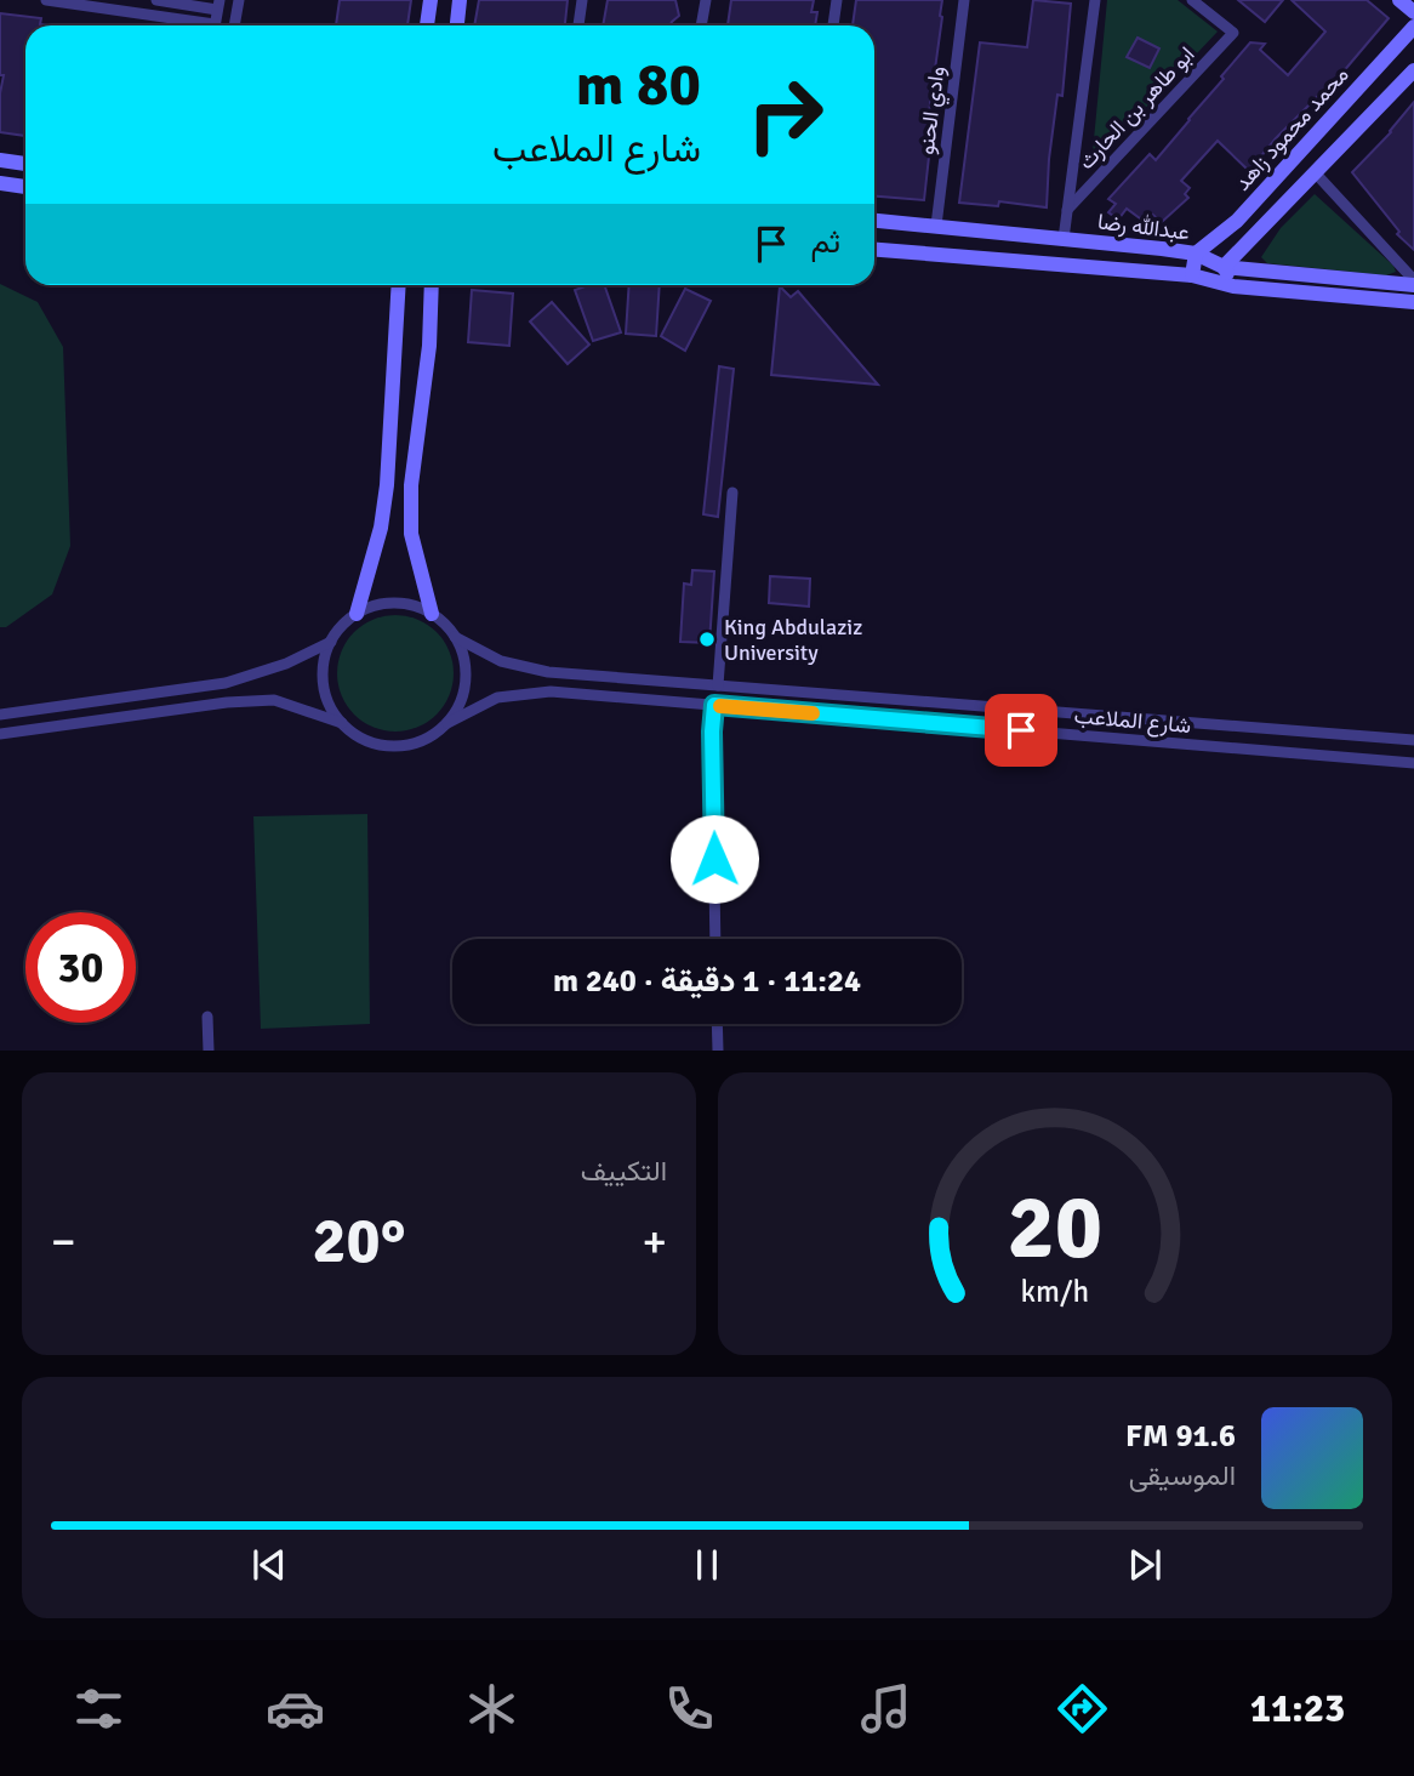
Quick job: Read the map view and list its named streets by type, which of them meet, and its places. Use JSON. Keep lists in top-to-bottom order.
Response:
{
  "streets": {
    "street": [
      "ابو طاهر بن الحارث",
      "وادي الحنو",
      "محمد محمود زاهد",
      "عبدالله رضا",
      "شارع الملاعب"
    ]
  },
  "crossings": [
    ["وادي الحنو", "عبدالله رضا"],
    ["محمد محمود زاهد", "عبدالله رضا"]
  ],
  "places": ["King Abdulaziz University"],
  "page": {
    "turn": ["80 m", "شارع الملاعب"],
    "then": "ثم",
    "limit": "30",
    "trip": "11:24 · 1 دقيقة · 240 m",
    "tile": "التكييف",
    "heat": ["−", "20°", "+"],
    "song": ["91.6 FM", "الموسيقى"],
    "tabs": "11:23",
    "gauge": ["20", "km/h"]
  }
}
